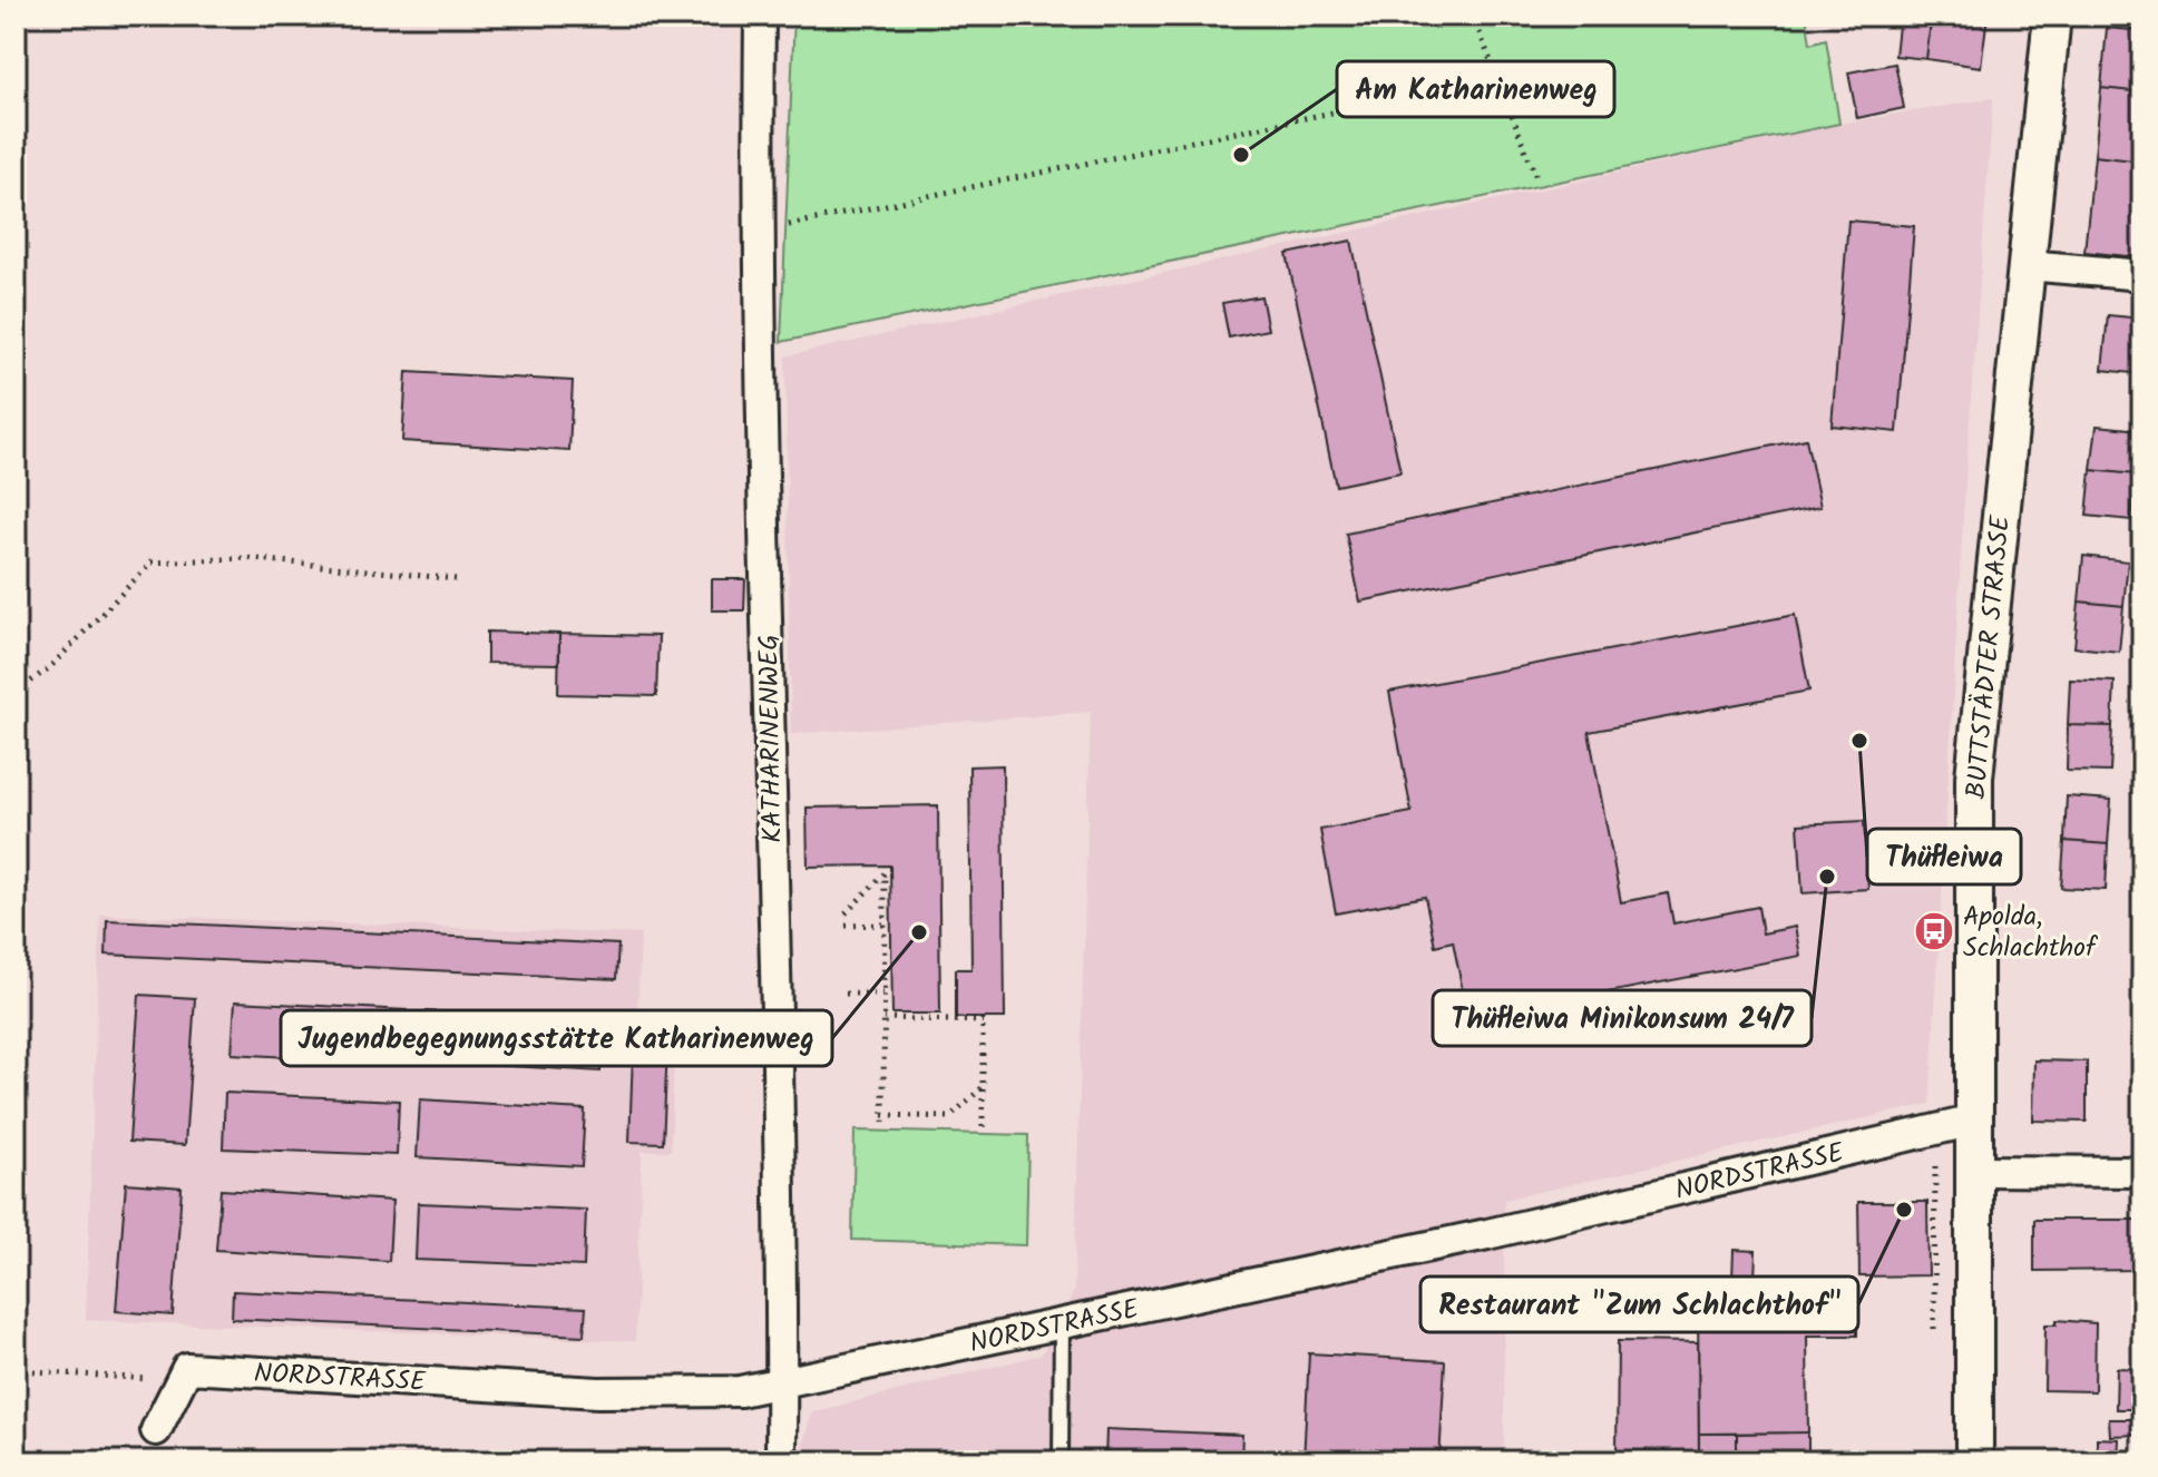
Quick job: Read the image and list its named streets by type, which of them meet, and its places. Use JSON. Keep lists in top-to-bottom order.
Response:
{
  "streets": {
    "street": ["BUTTSTÄDTER STRASSE", "KATHARINENWEG", "NORDSTRASSE"]
  },
  "crossings": [
    ["BUTTSTÄDTER STRASSE", "NORDSTRASSE"],
    ["KATHARINENWEG", "NORDSTRASSE"]
  ],
  "places": {
    "other": [
      "Am Katharinenweg",
      "Thüfleiwa",
      "Thüfleiwa Minikonsum 24/7",
      "Jugendbegegnungsstätte Katharinenweg",
      "Restaurant \"Zum Schlachthof\""
    ],
    "bus stop": ["Apolda, Schlachthof"]
  }
}
